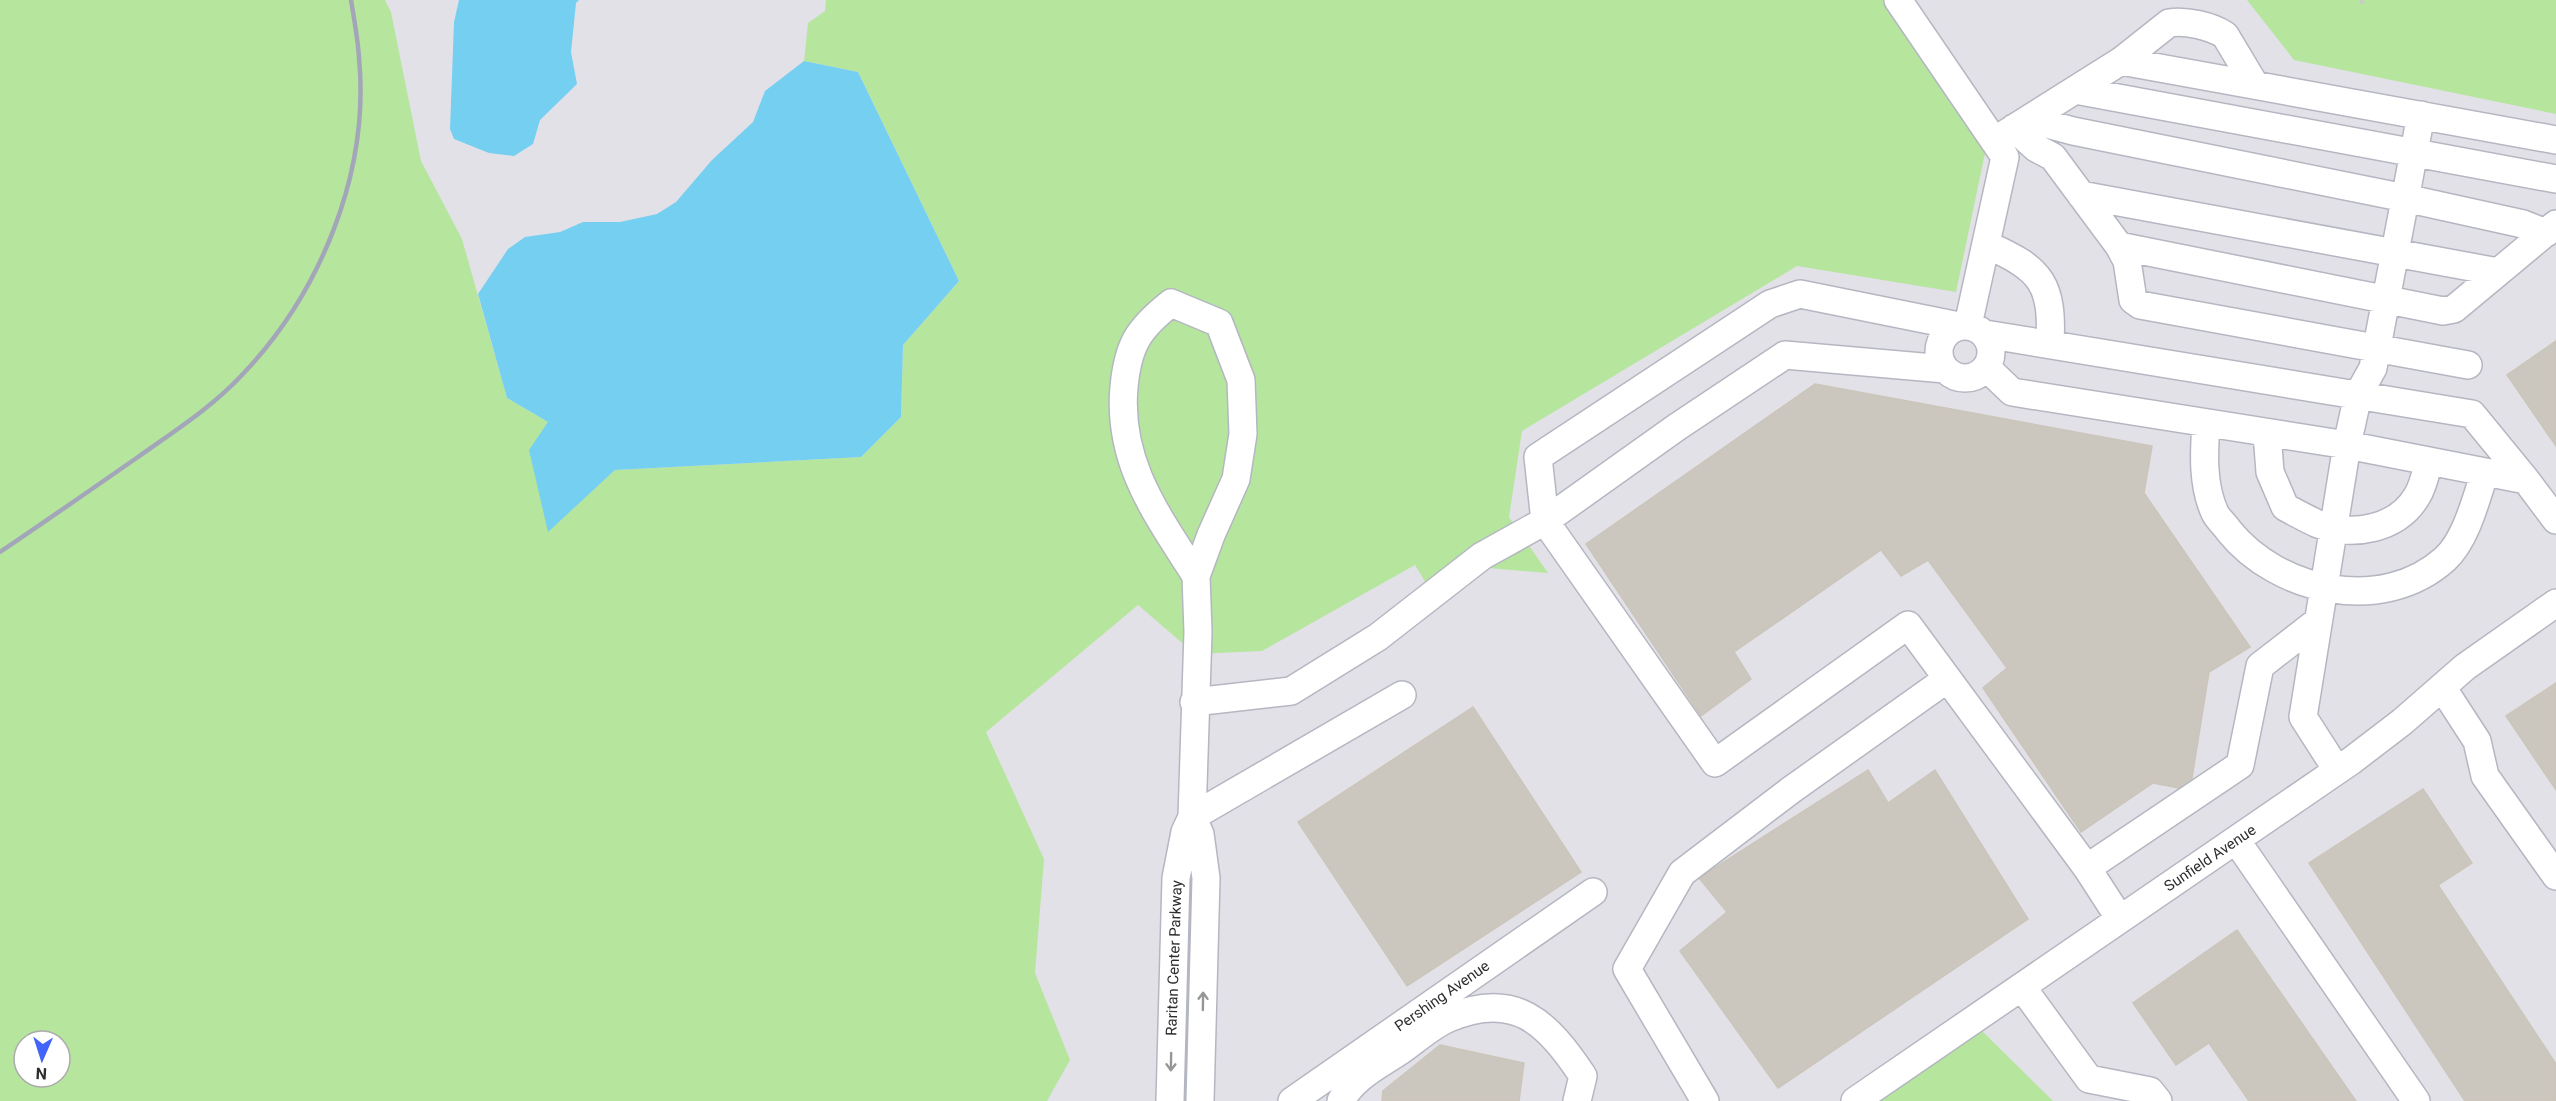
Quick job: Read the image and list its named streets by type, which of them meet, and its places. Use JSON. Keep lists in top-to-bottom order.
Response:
{
  "streets": {
    "street": ["Sunfield Avenue", "Raritan Center Parkway", "Pershing Avenue"]
  },
  "north": "bottom"
}
